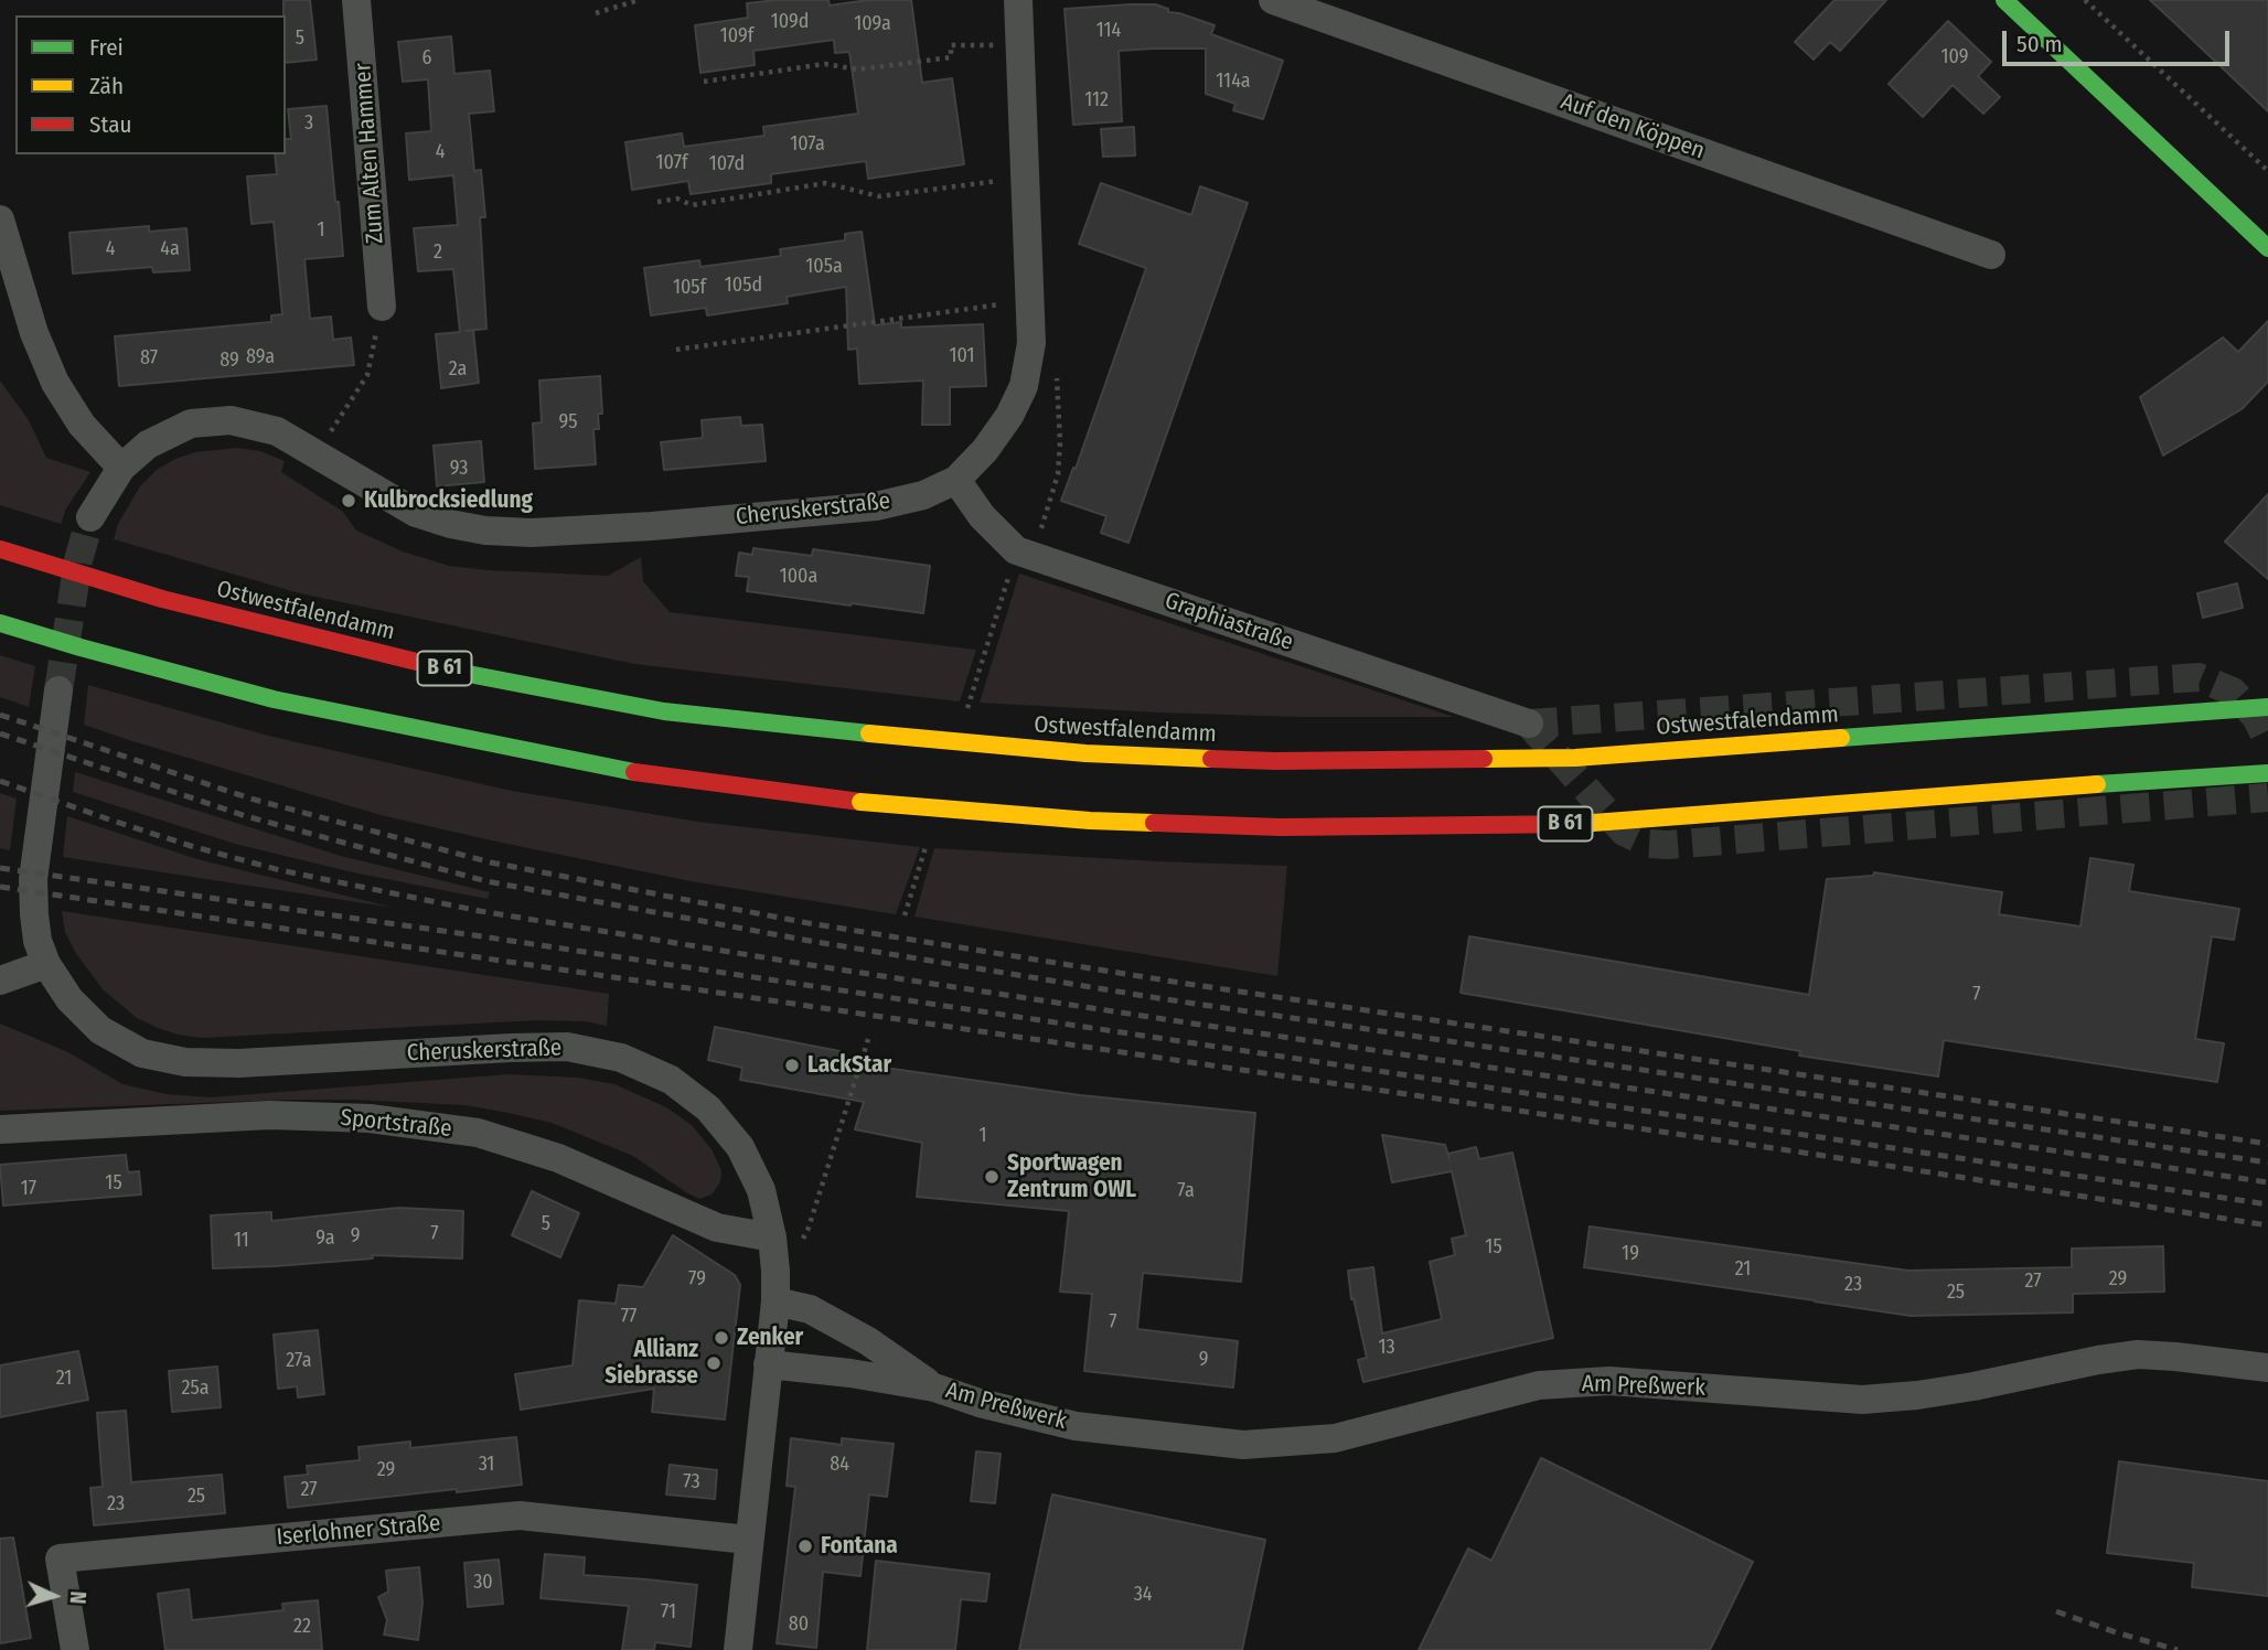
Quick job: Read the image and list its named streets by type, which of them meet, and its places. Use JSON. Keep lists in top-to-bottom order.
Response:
{
  "streets": {
    "main road": ["Ostwestfalendamm", "B 61"],
    "street": [
      "Auf den Köppen",
      "Zum Alten Hammer",
      "Cheruskerstraße",
      "Graphiastraße",
      "Sportstraße",
      "Am Preßwerk",
      "Iserlohner Straße"
    ]
  },
  "crossings": [
    ["Cheruskerstraße", "Graphiastraße"],
    ["Cheruskerstraße", "Sportstraße"],
    ["Cheruskerstraße", "Am Preßwerk"],
    ["Cheruskerstraße", "Iserlohner Straße"]
  ],
  "places": [
    "Kulbrocksiedlung",
    "LackStar",
    "Sportwagen Zentrum OWL",
    "Zenker",
    "Allianz Siebrasse",
    "Fontana"
  ],
  "house_numbers": [
    "109d",
    "109a",
    "114",
    "109f",
    "5",
    "109",
    "6",
    "114a",
    "112",
    "3",
    "107a",
    "4",
    "107f",
    "107d",
    "1",
    "4",
    "4a",
    "2",
    "105a",
    "105d",
    "105f",
    "101",
    "89a",
    "87",
    "89",
    "2a",
    "95",
    "93",
    "100a",
    "7",
    "1",
    "15",
    "17",
    "7a",
    "5",
    "7",
    "9",
    "9a",
    "11",
    "15",
    "19",
    "21",
    "79",
    "29",
    "27",
    "23",
    "25",
    "77",
    "7",
    "13",
    "9",
    "27a",
    "21",
    "25a",
    "31",
    "84",
    "29",
    "73",
    "27",
    "25",
    "23",
    "30",
    "34",
    "71",
    "80",
    "22"
  ],
  "legend": ["Frei", "Zäh", "Stau"],
  "scale_bar": "50 m",
  "north": "right"
}
